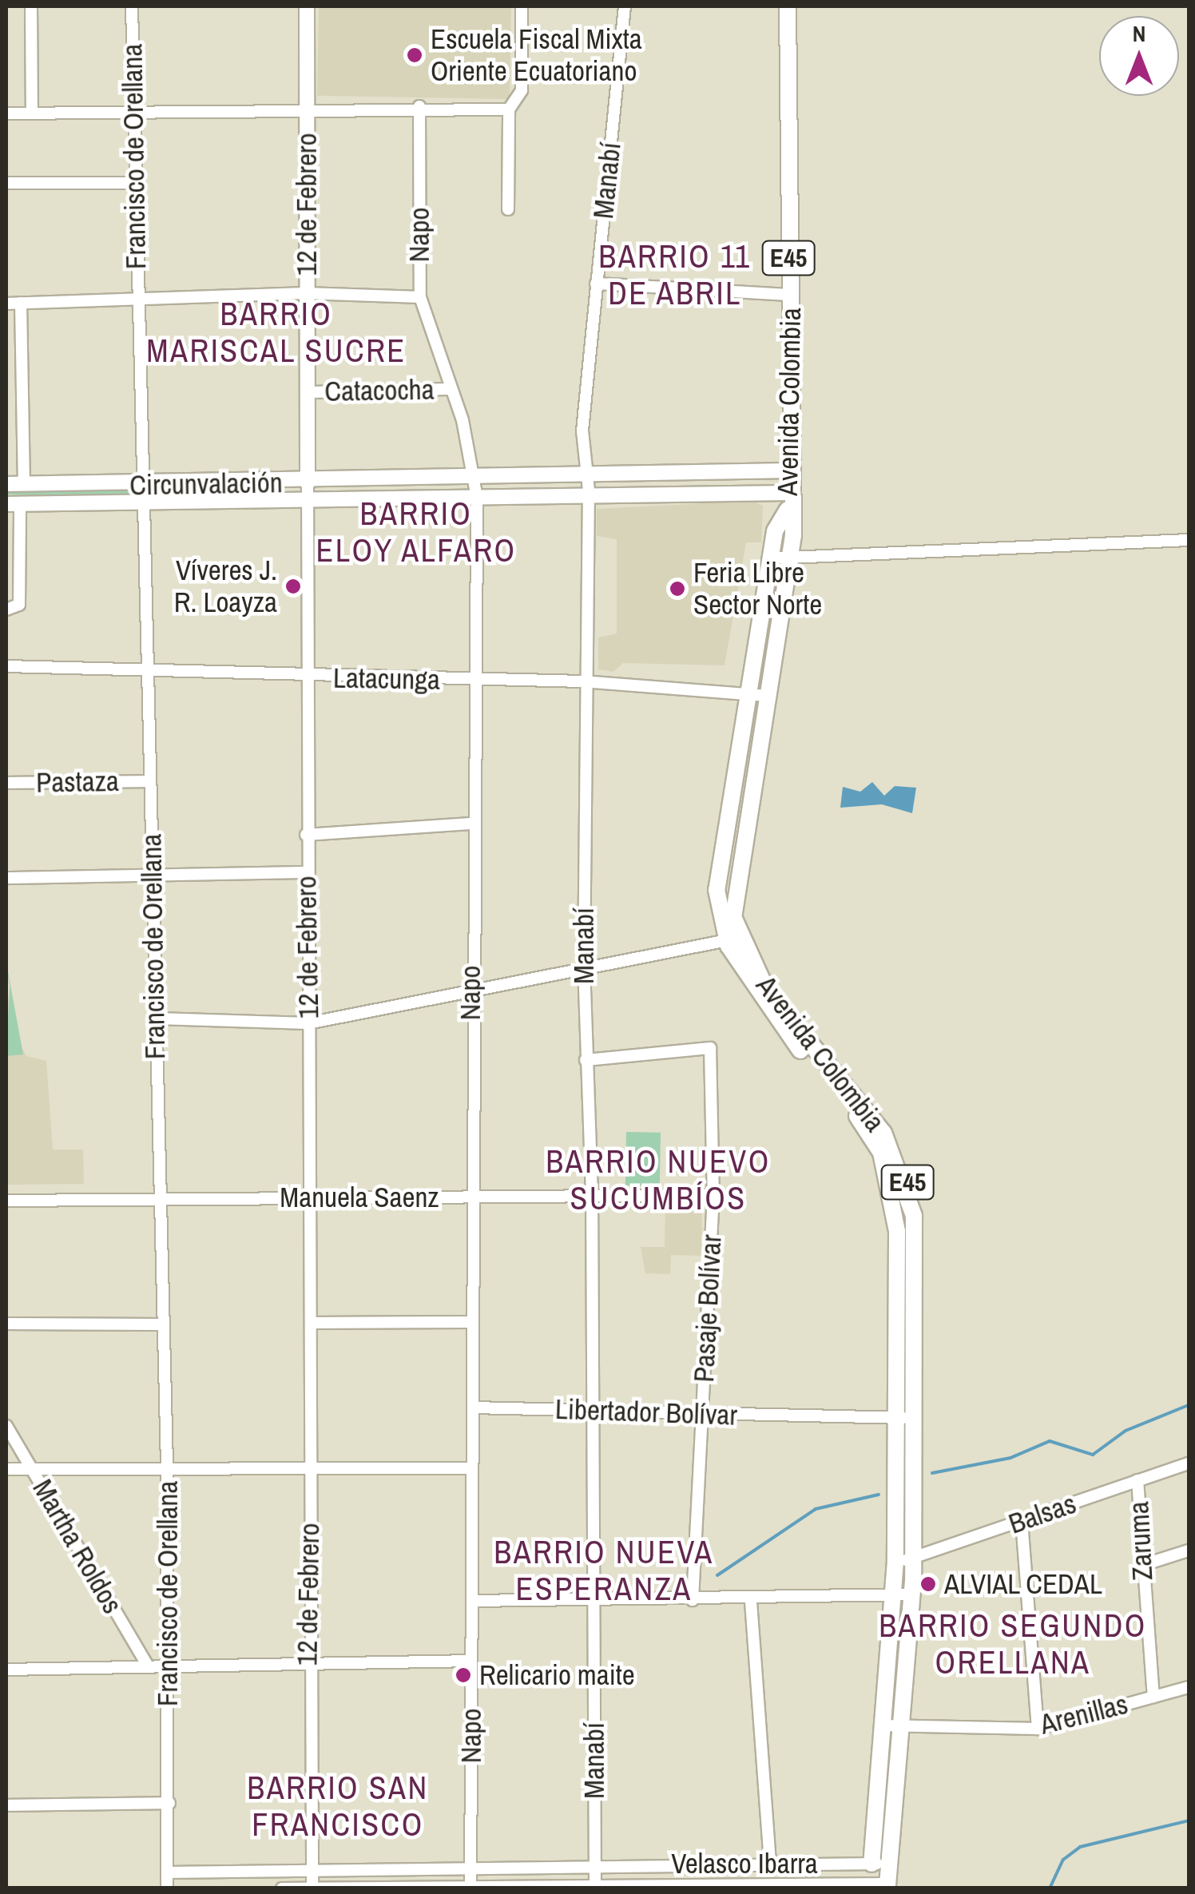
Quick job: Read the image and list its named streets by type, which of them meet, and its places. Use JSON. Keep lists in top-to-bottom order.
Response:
{
  "streets": {
    "main road": [
      "12 de Febrero",
      "E45",
      "Avenida Colombia",
      "Circunvalación"
    ],
    "street": [
      "Francisco de Orellana",
      "Manabí",
      "Napo",
      "Catacocha",
      "Latacunga",
      "Pastaza",
      "Manuela Saenz",
      "Pasaje Bolívar",
      "Libertador Bolívar",
      "Balsas",
      "Zaruma",
      "Martha Roldos",
      "Arenillas",
      "Velasco Ibarra"
    ]
  },
  "crossings": [
    ["Francisco de Orellana", "Circunvalación"],
    ["Francisco de Orellana", "Latacunga"],
    ["Francisco de Orellana", "Pastaza"],
    ["Francisco de Orellana", "Manuela Saenz"],
    ["Francisco de Orellana", "Velasco Ibarra"],
    ["Manabí", "Circunvalación"],
    ["Manabí", "Latacunga"],
    ["Manabí", "Manuela Saenz"],
    ["Manabí", "Pasaje Bolívar"],
    ["Manabí", "Libertador Bolívar"],
    ["Manabí", "Velasco Ibarra"],
    ["12 de Febrero", "Catacocha"],
    ["12 de Febrero", "Circunvalación"],
    ["12 de Febrero", "Latacunga"],
    ["12 de Febrero", "Manuela Saenz"],
    ["12 de Febrero", "Velasco Ibarra"],
    ["Napo", "Catacocha"],
    ["Napo", "Circunvalación"],
    ["Napo", "Latacunga"],
    ["Napo", "Manuela Saenz"],
    ["Napo", "Libertador Bolívar"],
    ["Napo", "Velasco Ibarra"],
    ["Avenida Colombia", "Circunvalación"],
    ["Avenida Colombia", "Latacunga"],
    ["Avenida Colombia", "Libertador Bolívar"],
    ["Avenida Colombia", "Balsas"],
    ["Avenida Colombia", "Arenillas"],
    ["Avenida Colombia", "Velasco Ibarra"],
    ["Manuela Saenz", "Pasaje Bolívar"],
    ["Pasaje Bolívar", "Libertador Bolívar"],
    ["Balsas", "Zaruma"],
    ["Zaruma", "Arenillas"]
  ],
  "districts": [
    "BARRIO 11 DE ABRIL",
    "BARRIO MARISCAL SUCRE",
    "BARRIO ELOY ALFARO",
    "BARRIO NUEVO SUCUMBÍOS",
    "BARRIO NUEVA ESPERANZA",
    "BARRIO SEGUNDO ORELLANA",
    "BARRIO SAN FRANCISCO"
  ],
  "places": [
    "Escuela Fiscal Mixta Oriente Ecuatoriano",
    "Víveres J. R. Loayza",
    "Feria Libre Sector Norte",
    "ALVIAL CEDAL",
    "Relicario maite"
  ],
  "north": "top"
}
